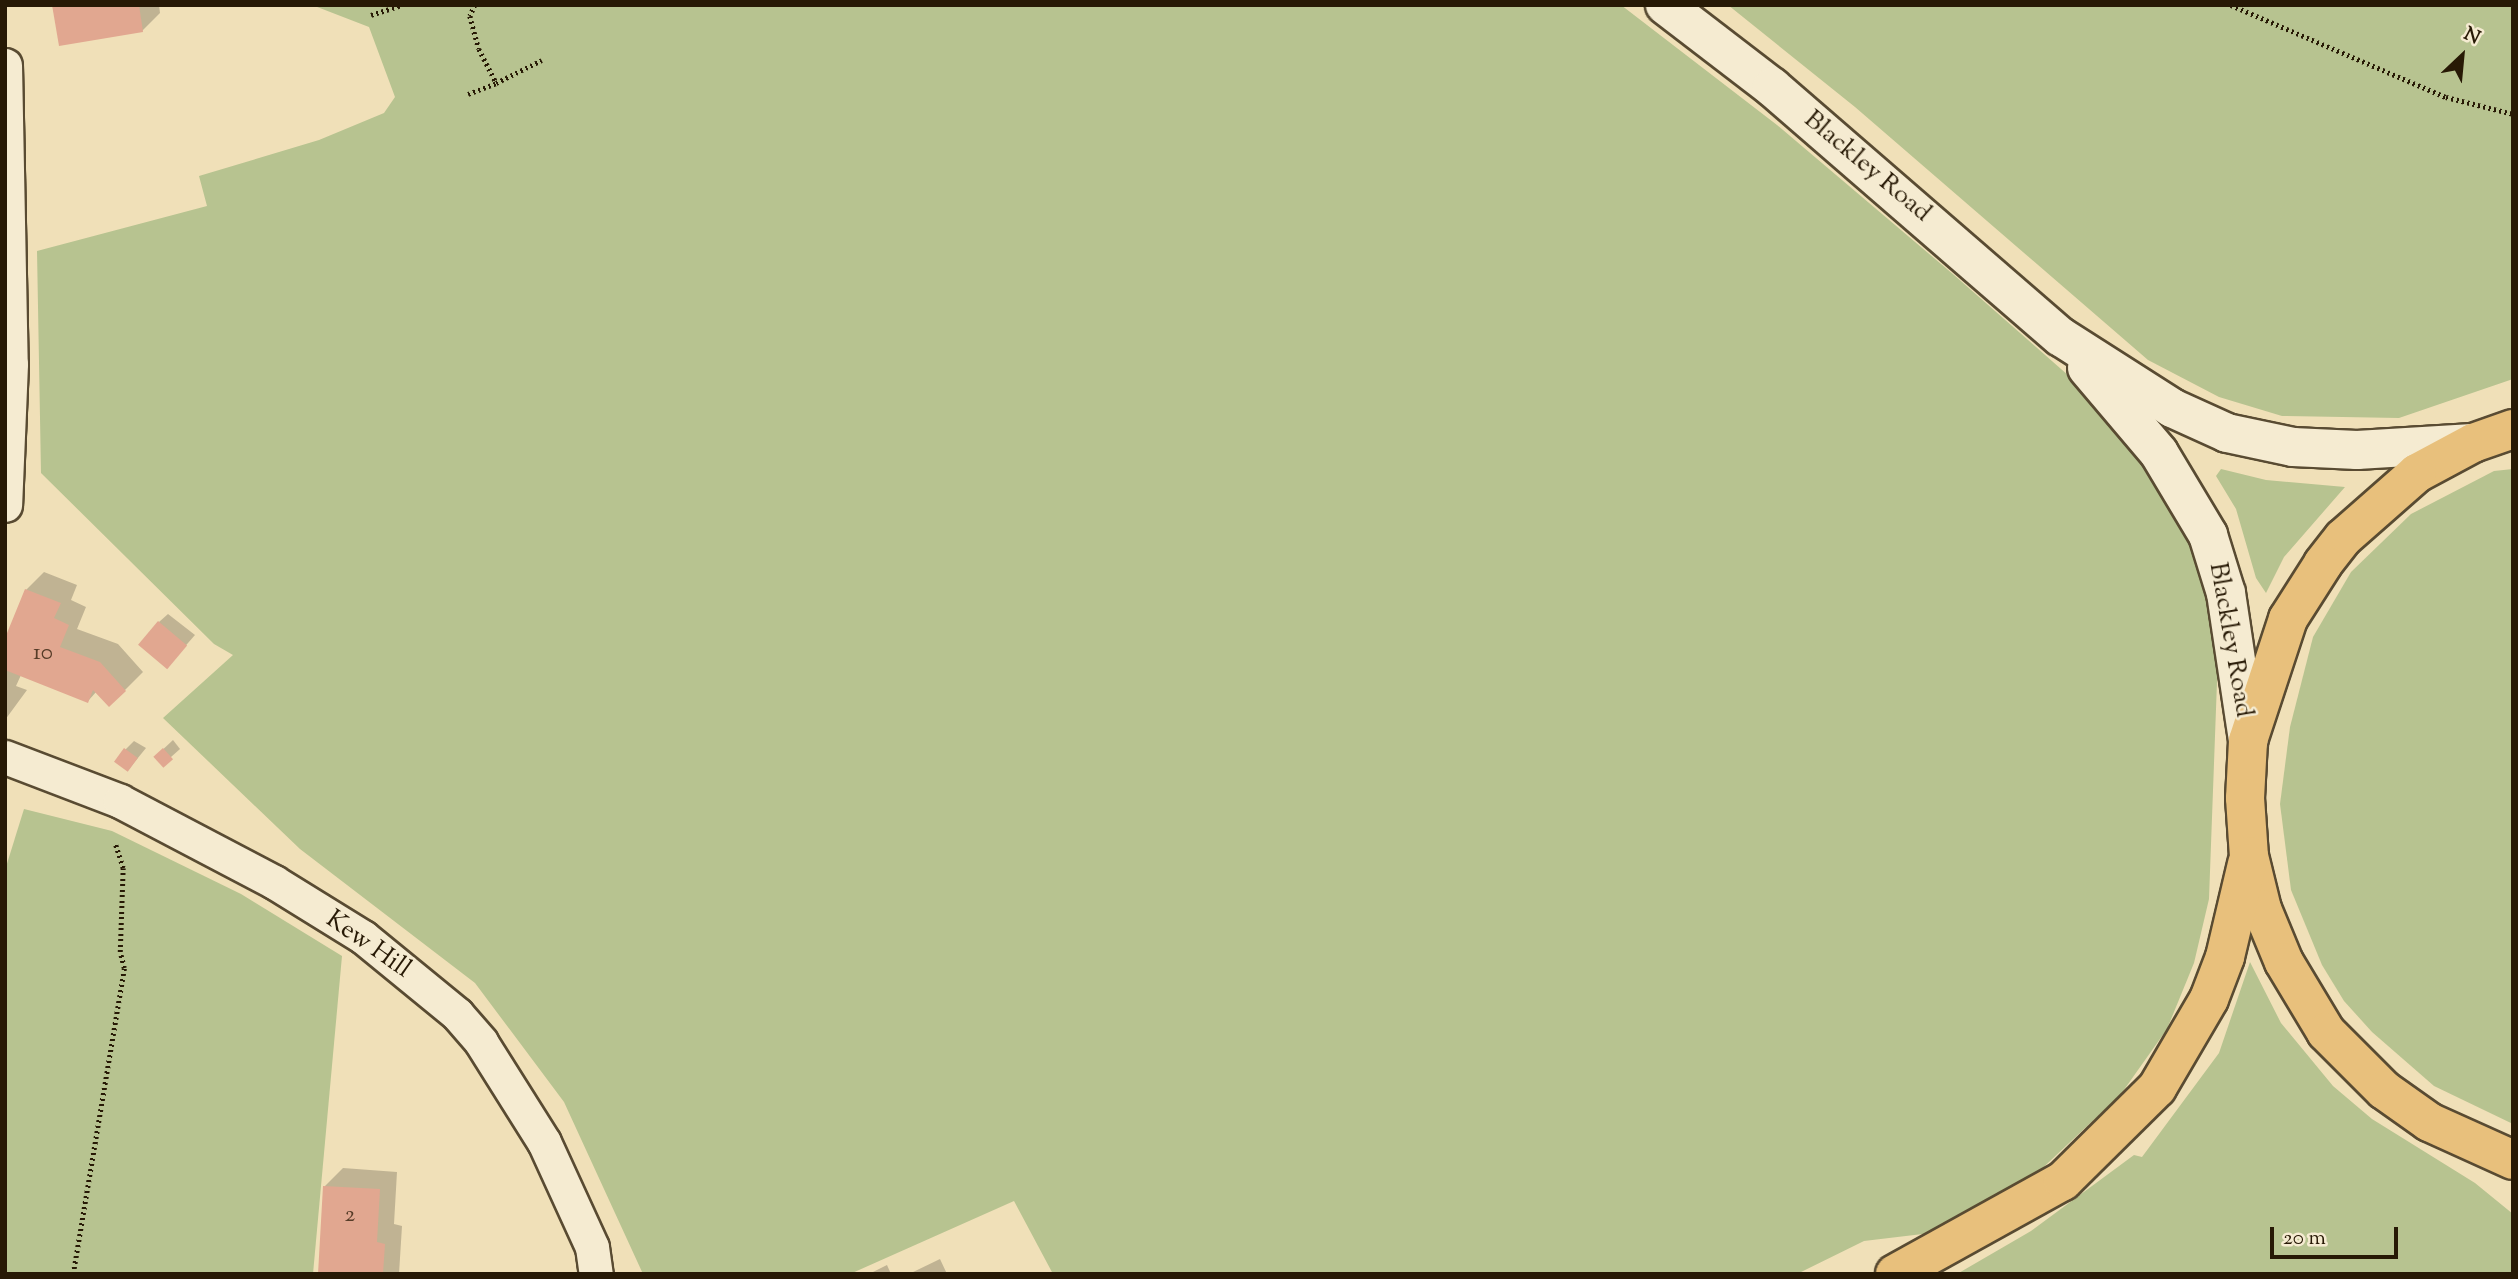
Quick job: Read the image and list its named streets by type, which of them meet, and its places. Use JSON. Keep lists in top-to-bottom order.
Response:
{
  "streets": {
    "street": ["Blackley Road", "Kew Hill"]
  },
  "house_numbers": ["10", "2"],
  "scale_bar": "20 m",
  "north": "top right"
}
